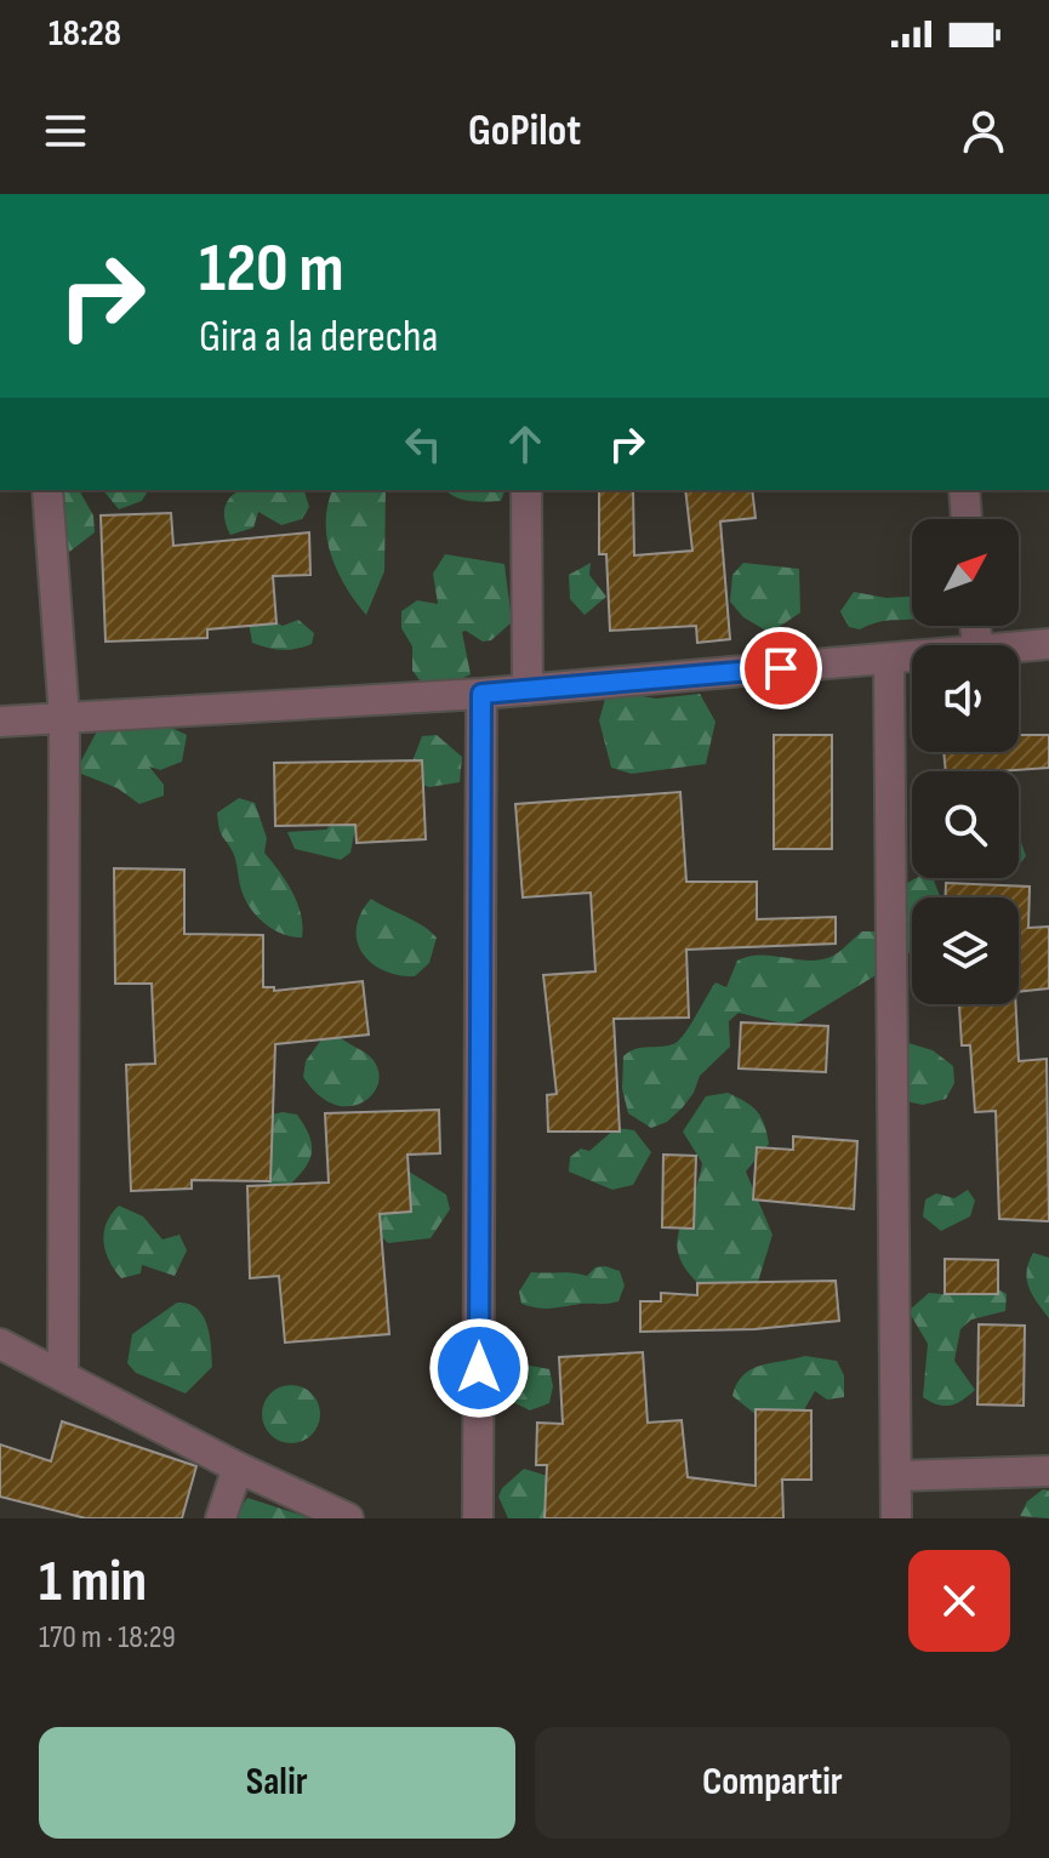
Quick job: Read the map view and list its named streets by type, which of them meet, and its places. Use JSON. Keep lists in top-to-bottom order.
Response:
{
  "north": "top right",
  "page": {
    "status": "18:28",
    "header": "GoPilot",
    "turn": ["120 m", "Gira a la derecha"],
    "heading": ["1 min", "170 m · 18:29"],
    "buttons": ["Salir", "Compartir"]
  }
}
